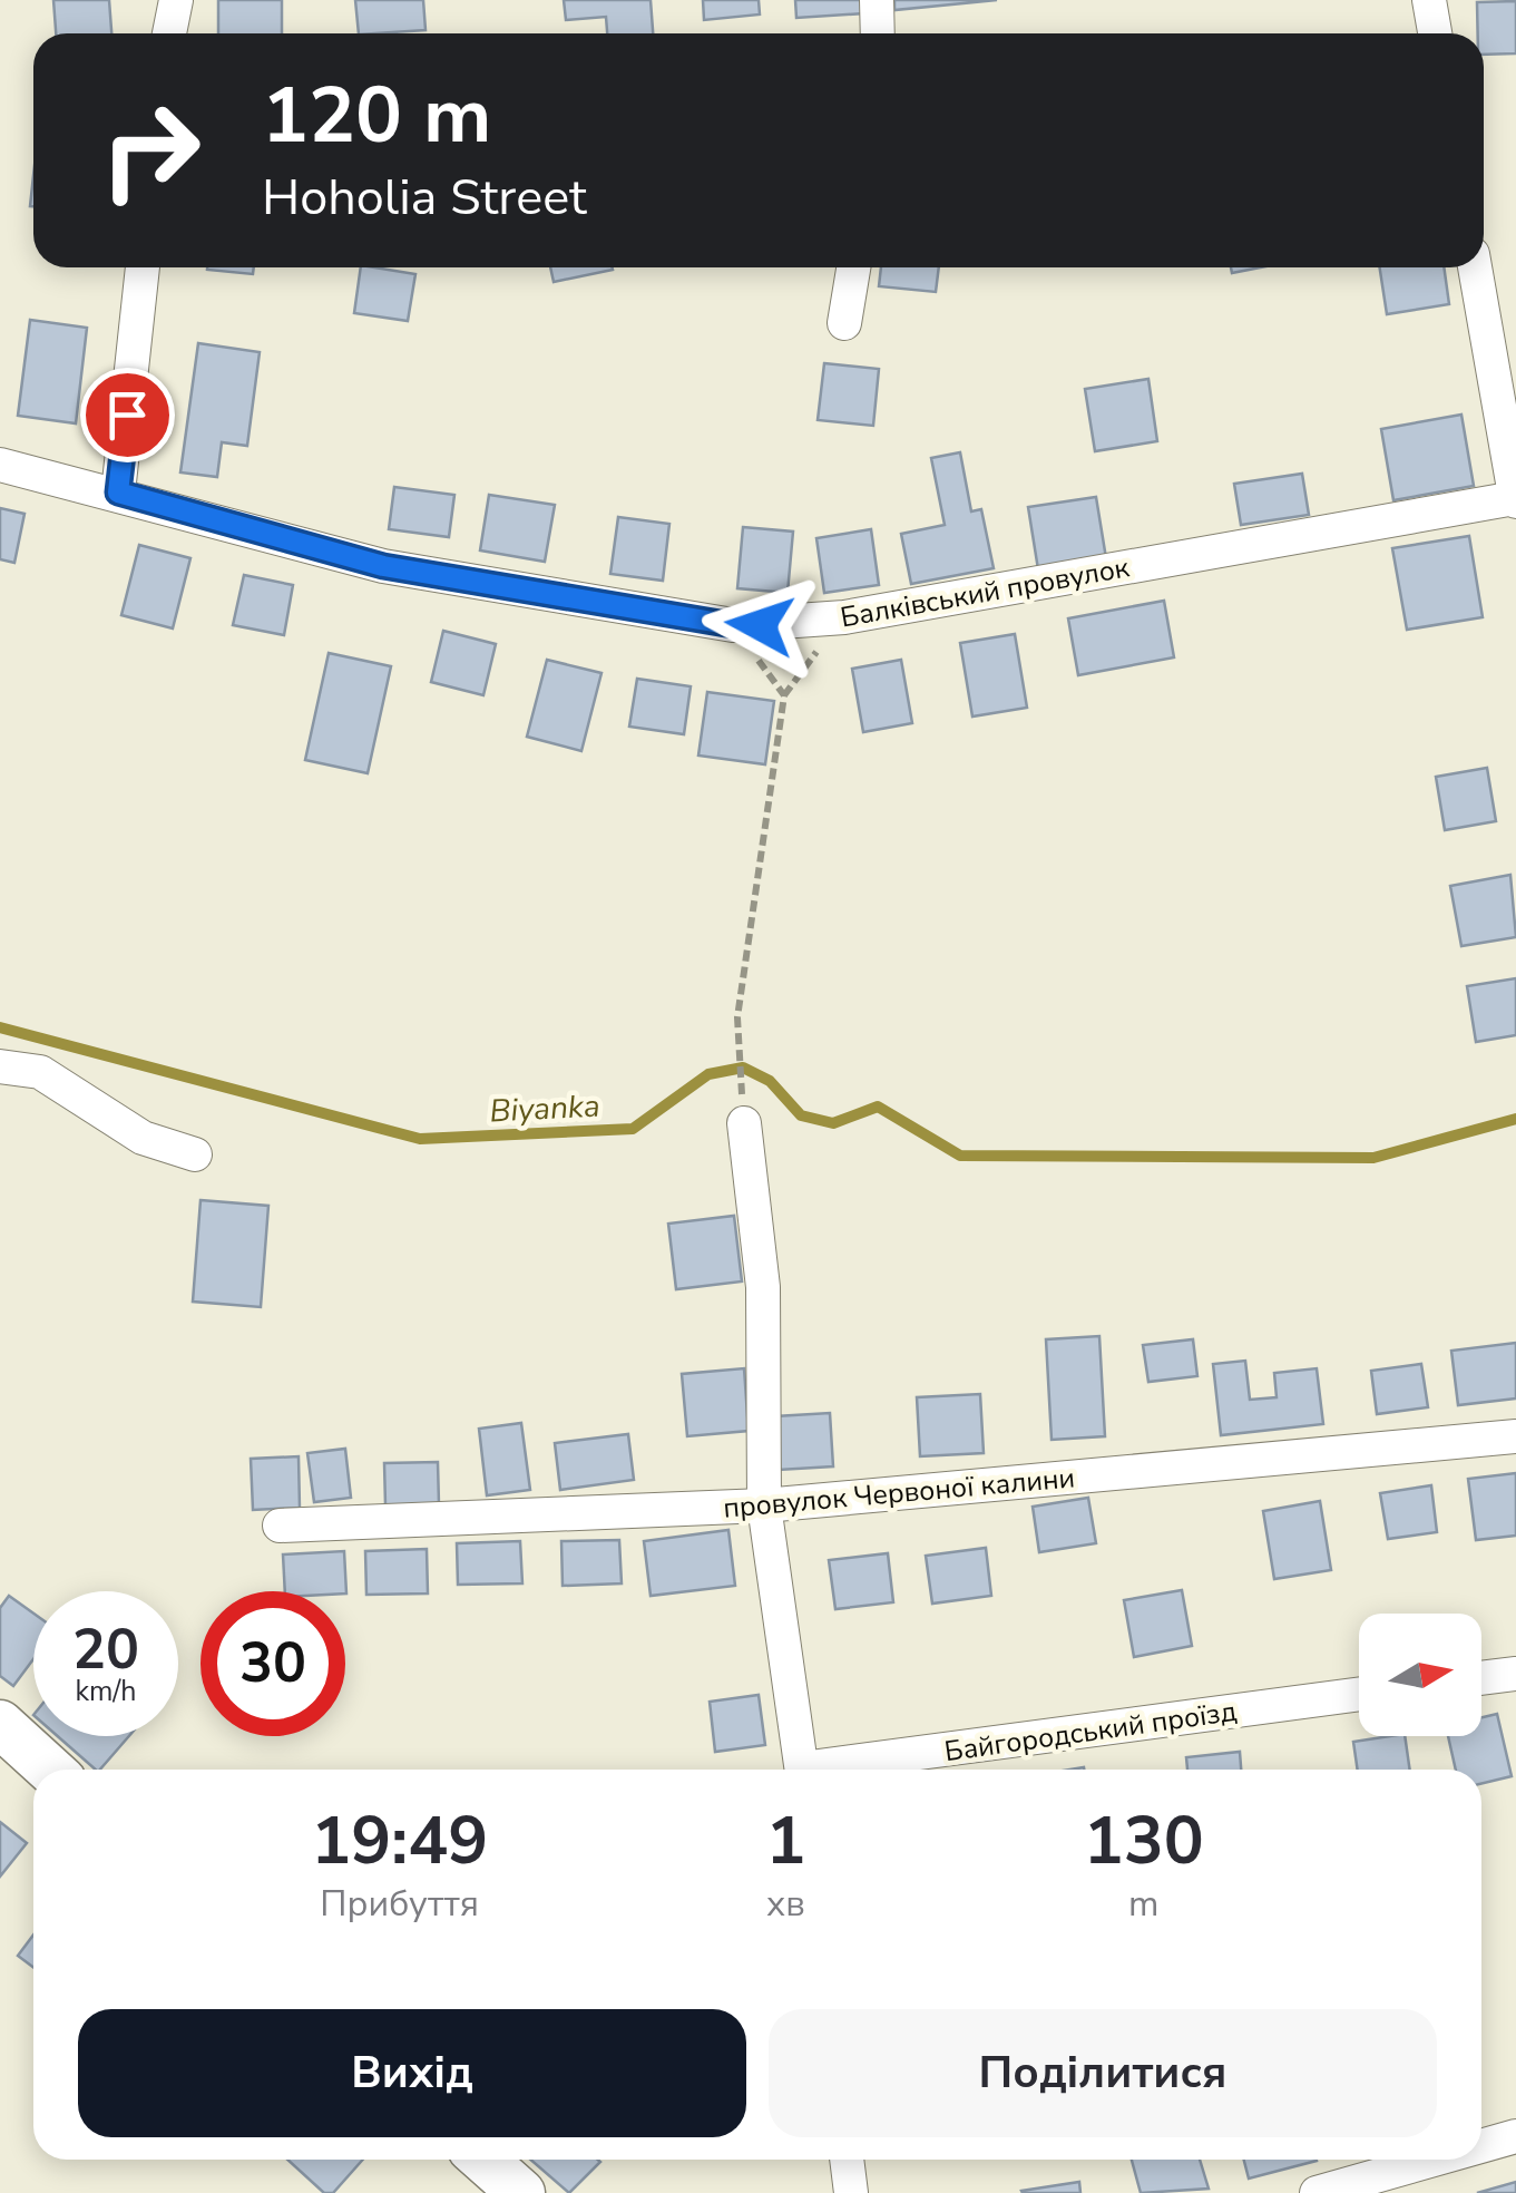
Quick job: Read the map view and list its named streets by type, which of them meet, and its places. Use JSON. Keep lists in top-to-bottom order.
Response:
{
  "streets": {
    "street": ["Балківський провулок", "провулок Червоної калини", "Байгородський проїзд"]
  },
  "water": ["Biyanka"],
  "north": "right",
  "page": {
    "turn": ["120 m", "Hoholia Street"],
    "speed": "20 km/h",
    "limit": "30",
    "eta": [
      "19:49",
      "Прибуття",
      "1",
      "хв",
      "130",
      "m"
    ],
    "buttons": ["Вихід", "Поділитися"]
  }
}
